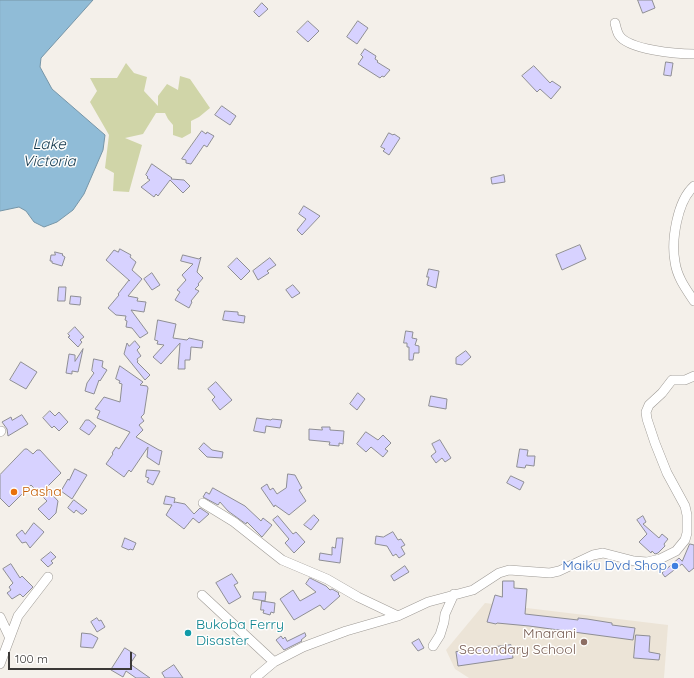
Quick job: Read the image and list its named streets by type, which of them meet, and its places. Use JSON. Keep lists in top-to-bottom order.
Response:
{
  "water": ["Lake Victoria"],
  "places": [
    "Pasha",
    "Maiku Dvd Shop",
    "Bukoba Ferry Disaster",
    "Mnarani Secondary School"
  ],
  "scale_bar": "100 m"
}
